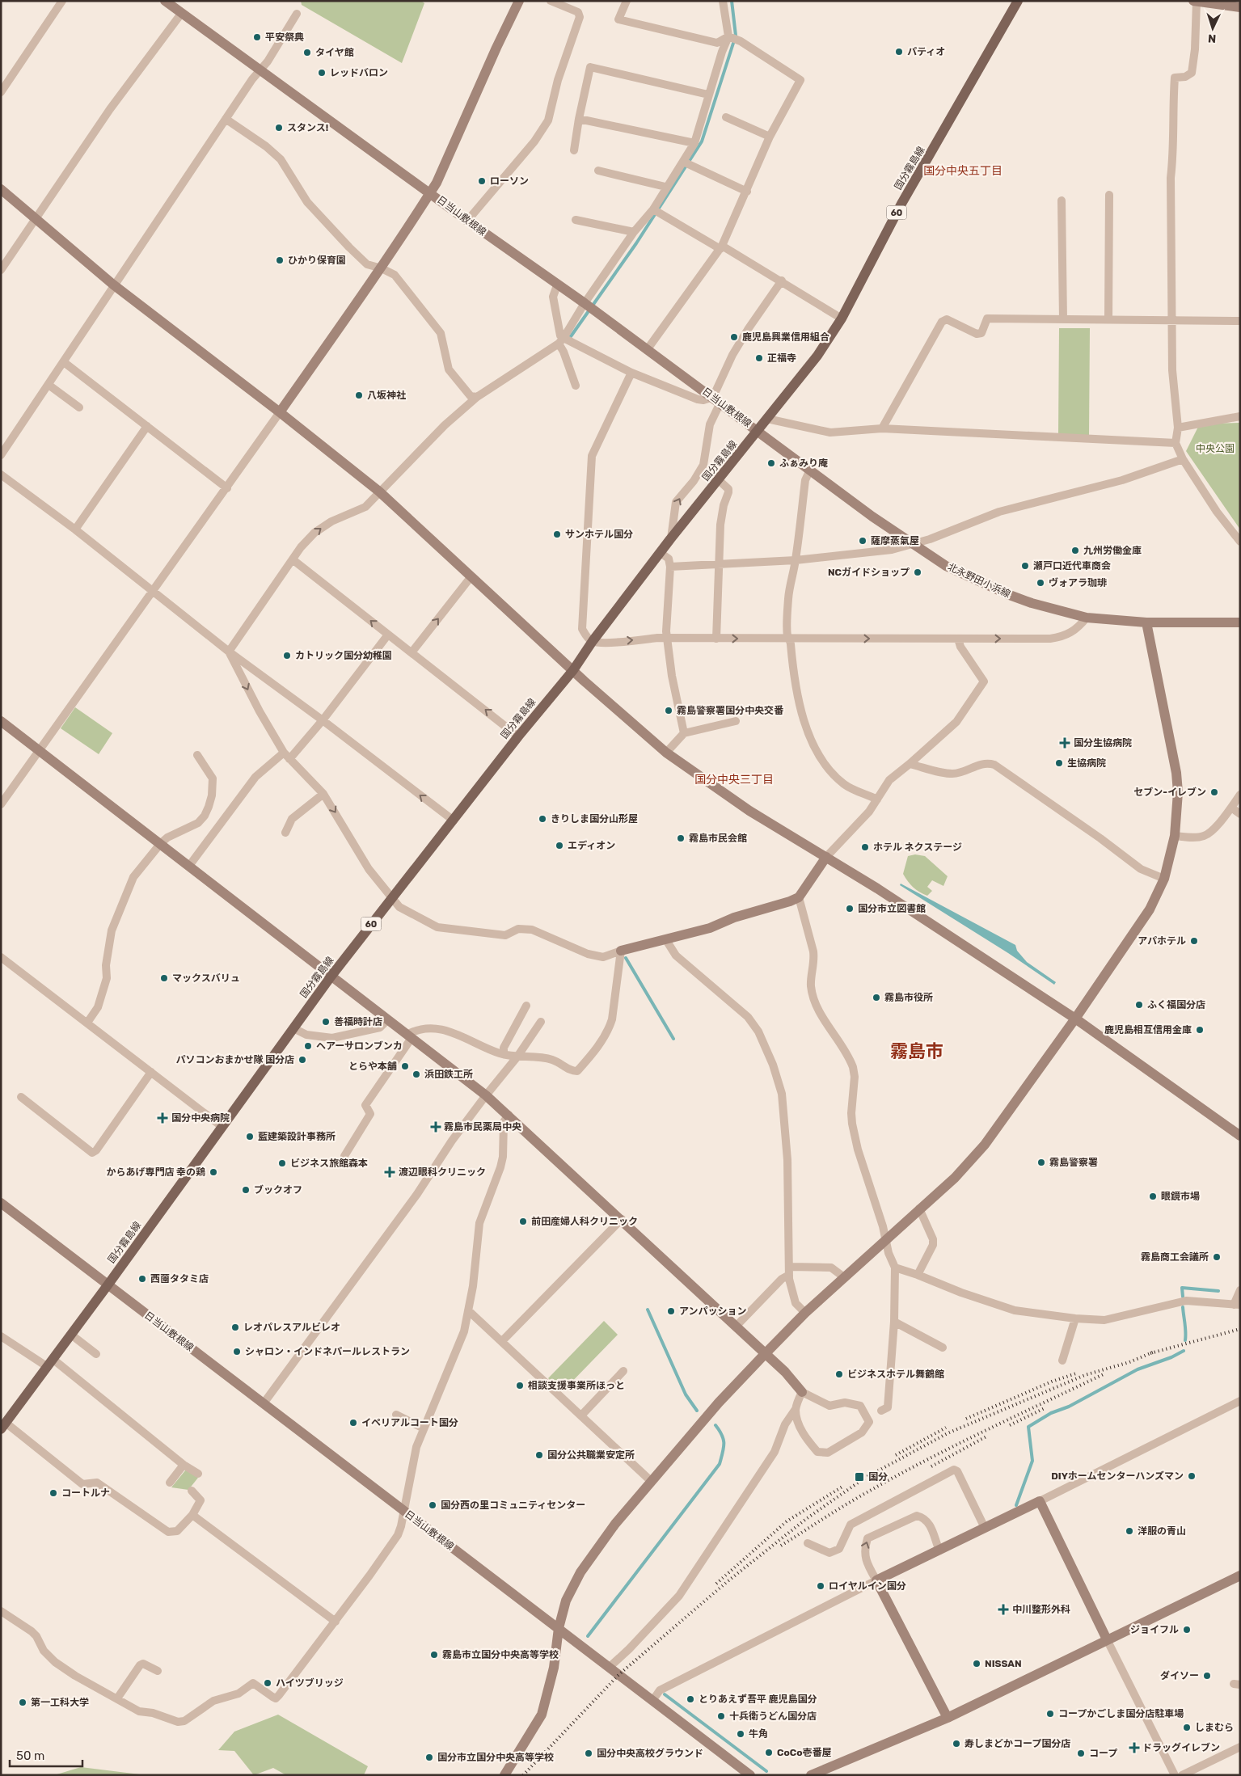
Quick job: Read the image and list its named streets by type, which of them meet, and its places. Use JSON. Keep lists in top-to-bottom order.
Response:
{
  "streets": {
    "main road": ["国分霧島線", "60"],
    "street": ["日当山敷根線", "北永野田小浜線"]
  },
  "crossings": [
    ["国分霧島線", "日当山敷根線"],
    ["国分霧島線", "北永野田小浜線"],
    ["日当山敷根線", "北永野田小浜線"]
  ],
  "districts": ["国分中央五丁目", "国分中央三丁目", "霧島市"],
  "parks": ["中央公園"],
  "places": {
    "other": [
      "平安祭典",
      "パティオ",
      "タイヤ館",
      "レッドバロン",
      "スタンス!",
      "ローソン",
      "ひかり保育園",
      "鹿児島興業信用組合",
      "正福寺",
      "八坂神社",
      "ふぁみり庵",
      "サンホテル国分",
      "薩摩蒸氣屋",
      "九州労働金庫",
      "瀬戸口近代車商会",
      "NCガイドショップ",
      "ヴォアラ珈琲",
      "カトリック国分幼稚園",
      "霧島警察署国分中央交番",
      "生協病院",
      "セブン-イレブン",
      "きりしま国分山形屋",
      "霧島市民会館",
      "エディオン",
      "ホテル ネクステージ",
      "国分市立図書館",
      "アパホテル",
      "マックスバリュ",
      "霧島市役所",
      "ふく福国分店",
      "善福時計店",
      "鹿児島相互信用金庫",
      "ヘアーサロンブンカ",
      "パソコンおまかせ隊 国分店",
      "とらや本舗",
      "浜田鉄工所",
      "藍建築設計事務所",
      "霧島警察署",
      "ビジネス旅館森本",
      "からあげ専門店 幸の鶏",
      "ブックオフ",
      "眼鏡市場",
      "前田産婦人科クリニック",
      "霧島商工会議所",
      "西薗タタミ店",
      "アンパッション",
      "レオパレスアルビレオ",
      "シャロン・インドネパールレストラン",
      "ビジネスホテル舞鶴館",
      "相談支援事業所ほっと",
      "イペリアルコート国分",
      "国分公共職業安定所",
      "DIYホームセンターハンズマン",
      "コートルナ",
      "国分西の里コミュニティセンター",
      "洋服の青山",
      "ロイヤルイン国分",
      "ジョイフル",
      "霧島市立国分中央高等学校",
      "NISSAN",
      "ダイソー",
      "ハイツブリッジ",
      "とりあえず吾平 鹿児島国分",
      "第一工科大学",
      "コープかごしま国分店駐車場",
      "十兵衛うどん国分店",
      "しまむら",
      "牛角",
      "寿しまどかコープ国分店",
      "CoCo壱番屋",
      "国分中央高校グラウンド",
      "コープ",
      "国分市立国分中央高等学校"
    ],
    "health": [
      "国分生協病院",
      "国分中央病院",
      "霧島市民薬局中央",
      "渡辺眼科クリニック",
      "中川整形外科",
      "ドラッグイレブン"
    ],
    "transit": ["国分"]
  },
  "scale_bar": "50 m",
  "north": "bottom"
}
